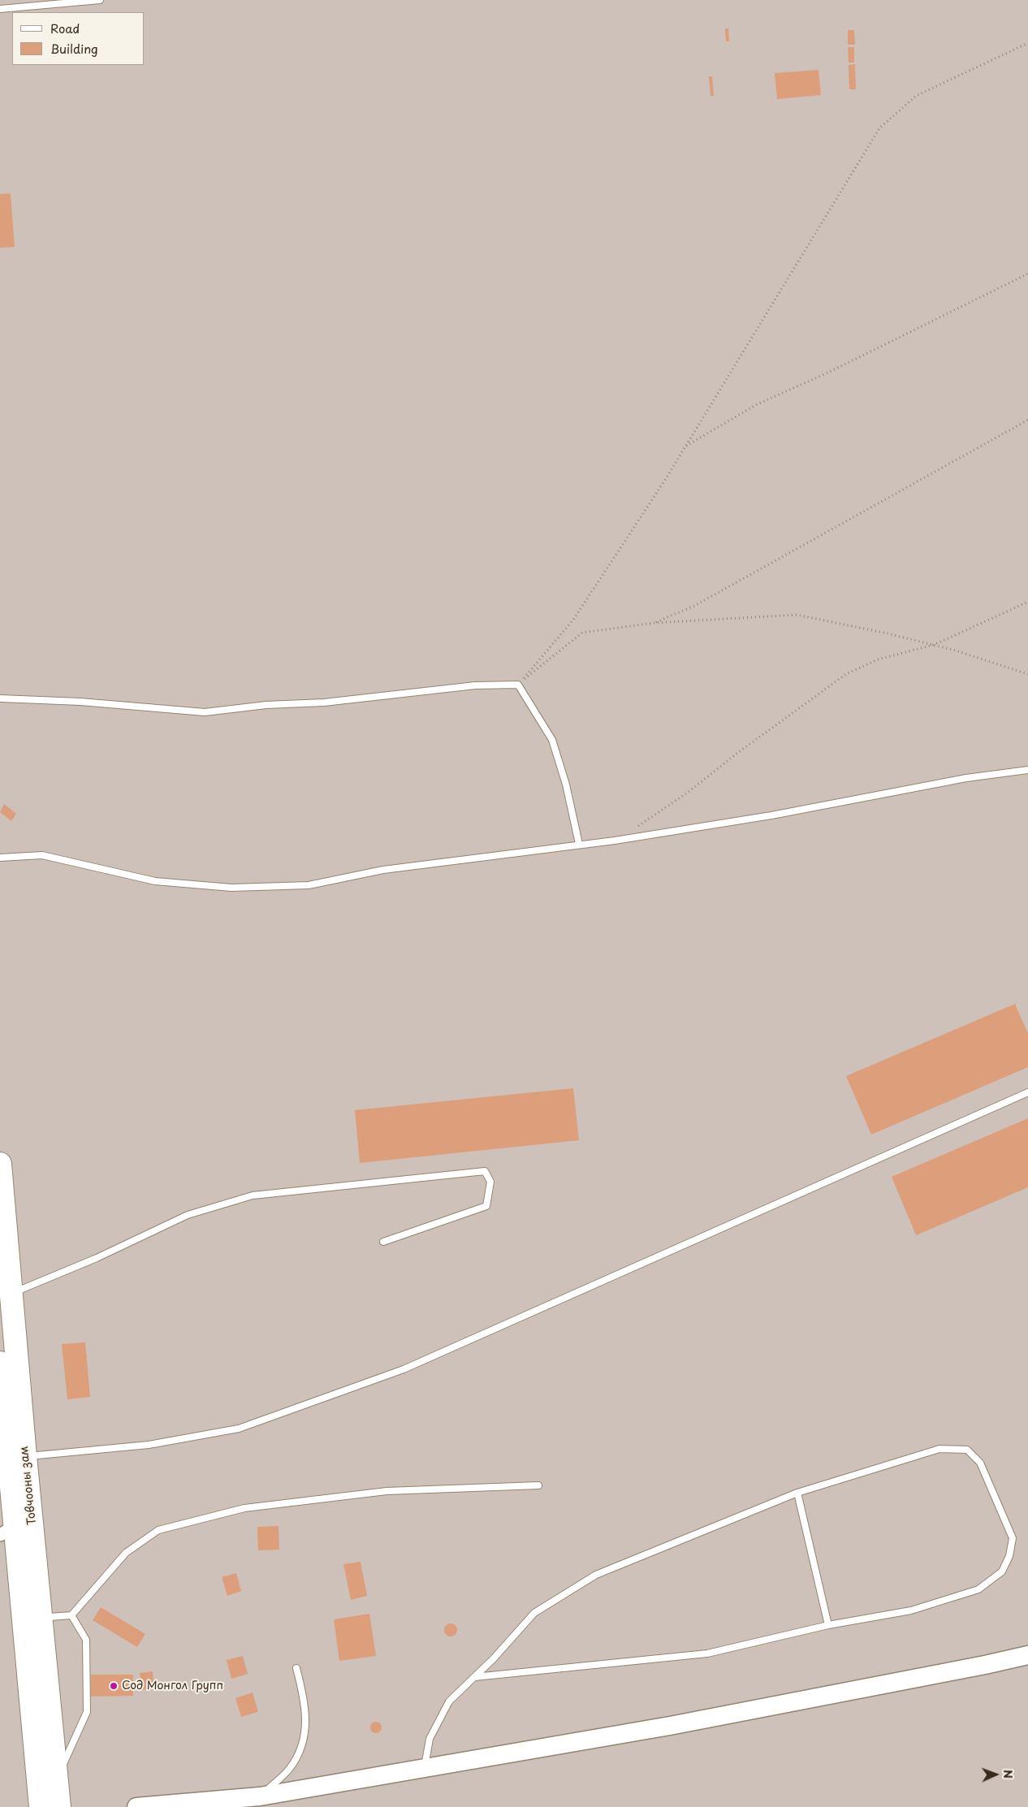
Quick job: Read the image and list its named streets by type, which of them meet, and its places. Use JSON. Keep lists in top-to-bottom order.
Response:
{
  "streets": {
    "highway": ["Товчооны зам"]
  },
  "places": ["Сод Монгол Групп"],
  "legend": ["Road", "Building"],
  "north": "right"
}
